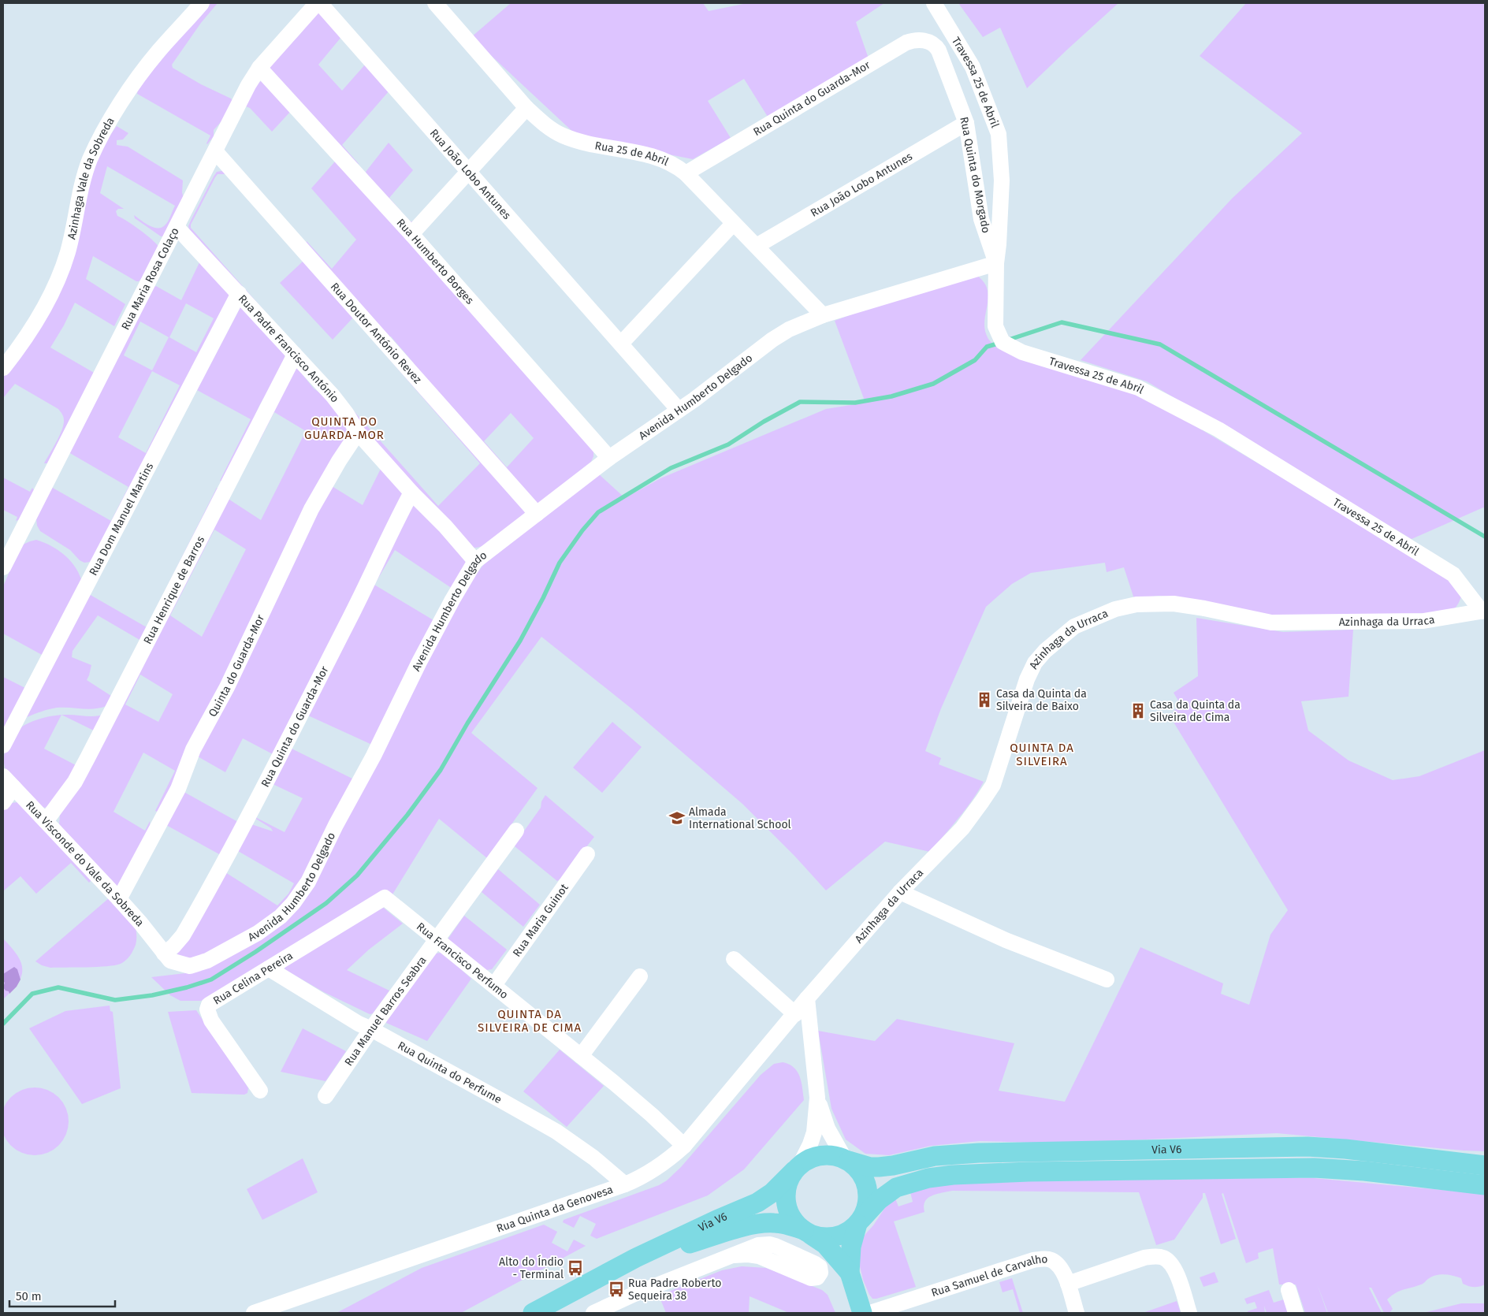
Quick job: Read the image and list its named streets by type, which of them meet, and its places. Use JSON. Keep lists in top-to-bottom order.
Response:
{
  "streets": {
    "main road": ["Via V6"],
    "street": [
      "Travessa 25 de Abril",
      "Rua Quinta do Guarda-Mor",
      "Rua 25 de Abril",
      "Rua João Lobo Antunes",
      "Rua Quinta do Morgado",
      "Azinhaga Vale da Sobreda",
      "Rua Humberto Borges",
      "Rua Maria Rosa Colaço",
      "Rua Doutor António Revez",
      "Rua Padre Francisco António",
      "Avenida Humberto Delgado",
      "Rua Dom Manuel Martins",
      "Rua Henrique de Barros",
      "Azinhaga da Urraca",
      "Quinta do Guarda-Mor",
      "Rua Visconde do Vale da Sobreda",
      "Rua Maria Guinot",
      "Rua Francisco Perfumo",
      "Rua Celina Pereira",
      "Rua Manuel Barros Seabra",
      "Rua Quinta do Perfume",
      "Rua Quinta da Genovesa",
      "Rua Samuel de Carvalho"
    ]
  },
  "crossings": [
    ["Travessa 25 de Abril", "Rua Quinta do Morgado"],
    ["Travessa 25 de Abril", "Azinhaga da Urraca"],
    ["Rua Quinta do Guarda-Mor", "Rua 25 de Abril"],
    ["Rua Quinta do Guarda-Mor", "Rua Quinta do Morgado"],
    ["Rua Quinta do Guarda-Mor", "Rua Padre Francisco António"],
    ["Rua Quinta do Guarda-Mor", "Avenida Humberto Delgado"],
    ["Rua Quinta do Guarda-Mor", "Rua Visconde do Vale da Sobreda"],
    ["Rua 25 de Abril", "Rua João Lobo Antunes"],
    ["Rua 25 de Abril", "Avenida Humberto Delgado"],
    ["Rua João Lobo Antunes", "Rua Quinta do Morgado"],
    ["Rua João Lobo Antunes", "Avenida Humberto Delgado"],
    ["Rua Humberto Borges", "Rua Maria Rosa Colaço"],
    ["Rua Humberto Borges", "Avenida Humberto Delgado"],
    ["Rua Maria Rosa Colaço", "Rua Doutor António Revez"],
    ["Rua Maria Rosa Colaço", "Rua Padre Francisco António"],
    ["Rua Doutor António Revez", "Avenida Humberto Delgado"],
    ["Rua Padre Francisco António", "Avenida Humberto Delgado"],
    ["Rua Padre Francisco António", "Rua Dom Manuel Martins"],
    ["Rua Padre Francisco António", "Rua Henrique de Barros"],
    ["Rua Padre Francisco António", "Quinta do Guarda-Mor"],
    ["Avenida Humberto Delgado", "Rua Visconde do Vale da Sobreda"],
    ["Rua Henrique de Barros", "Rua Visconde do Vale da Sobreda"],
    ["Azinhaga da Urraca", "Rua Quinta da Genovesa"],
    ["Quinta do Guarda-Mor", "Rua Visconde do Vale da Sobreda"],
    ["Rua Maria Guinot", "Rua Francisco Perfumo"],
    ["Rua Francisco Perfumo", "Rua Celina Pereira"],
    ["Rua Francisco Perfumo", "Rua Manuel Barros Seabra"],
    ["Rua Francisco Perfumo", "Rua Quinta da Genovesa"],
    ["Rua Celina Pereira", "Rua Quinta do Perfume"],
    ["Rua Manuel Barros Seabra", "Rua Quinta do Perfume"],
    ["Rua Quinta do Perfume", "Rua Quinta da Genovesa"]
  ],
  "districts": ["QUINTA DO GUARDA-MOR", "QUINTA DA SILVEIRA", "QUINTA DA SILVEIRA DE CIMA"],
  "places": {
    "building": ["Casa da Quinta da Silveira de Baixo", "Casa da Quinta da Silveira de Cima"],
    "school or university": ["Almada International School"],
    "bus stop": ["Alto do Índio - Terminal", "Rua Padre Roberto Sequeira 38"]
  },
  "scale_bar": "50 m"
}
